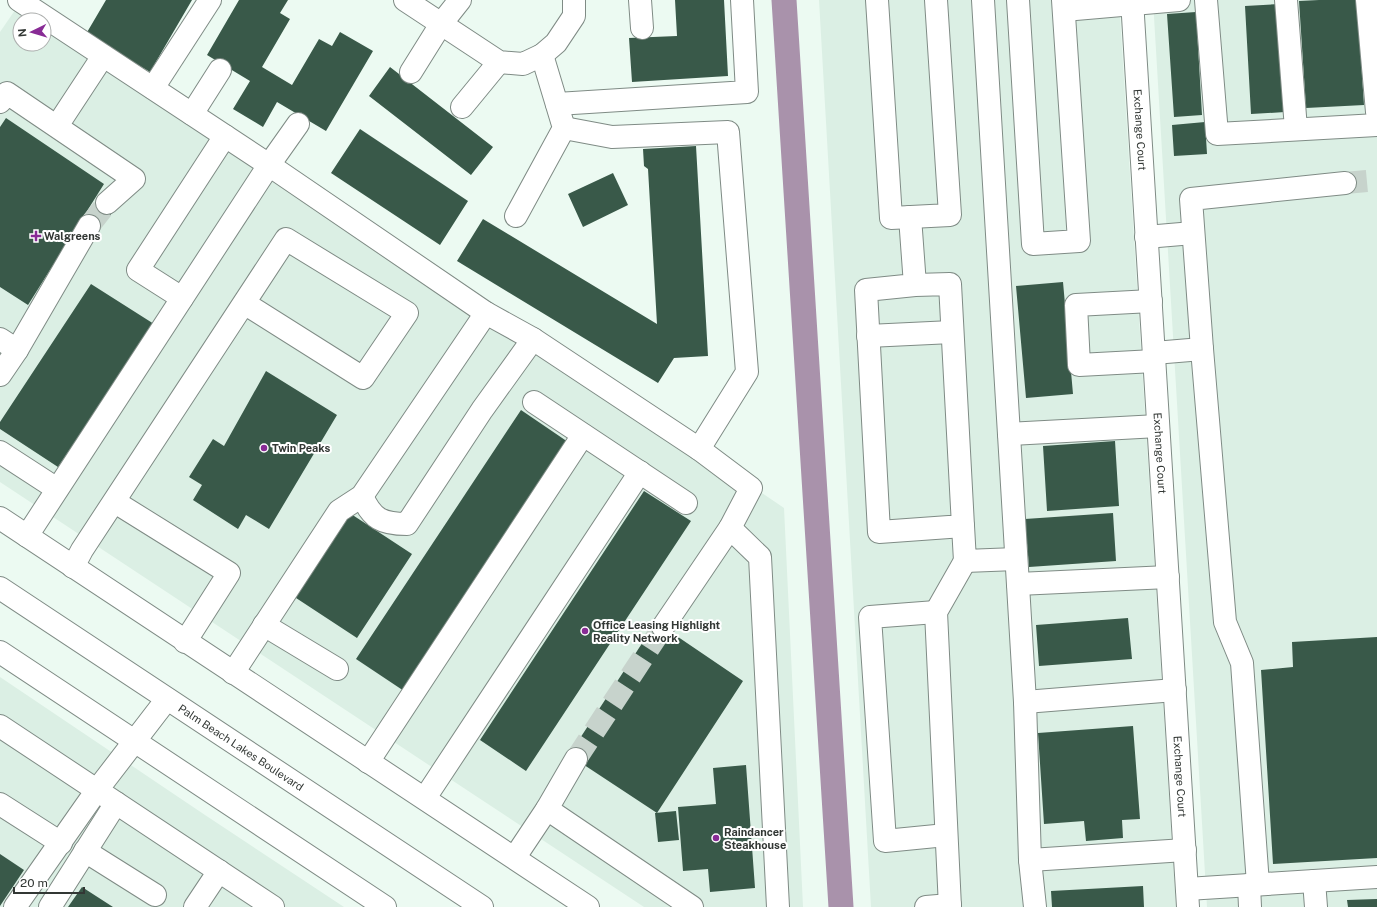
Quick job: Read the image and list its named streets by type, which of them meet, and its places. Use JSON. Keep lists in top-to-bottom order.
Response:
{
  "streets": {
    "street": ["Exchange Court", "Palm Beach Lakes Boulevard"]
  },
  "places": {
    "health": ["Walgreens"],
    "other": ["Twin Peaks", "Office Leasing Highlight Reality Network", "Raindancer Steakhouse"]
  },
  "scale_bar": "20 m",
  "north": "left"
}
